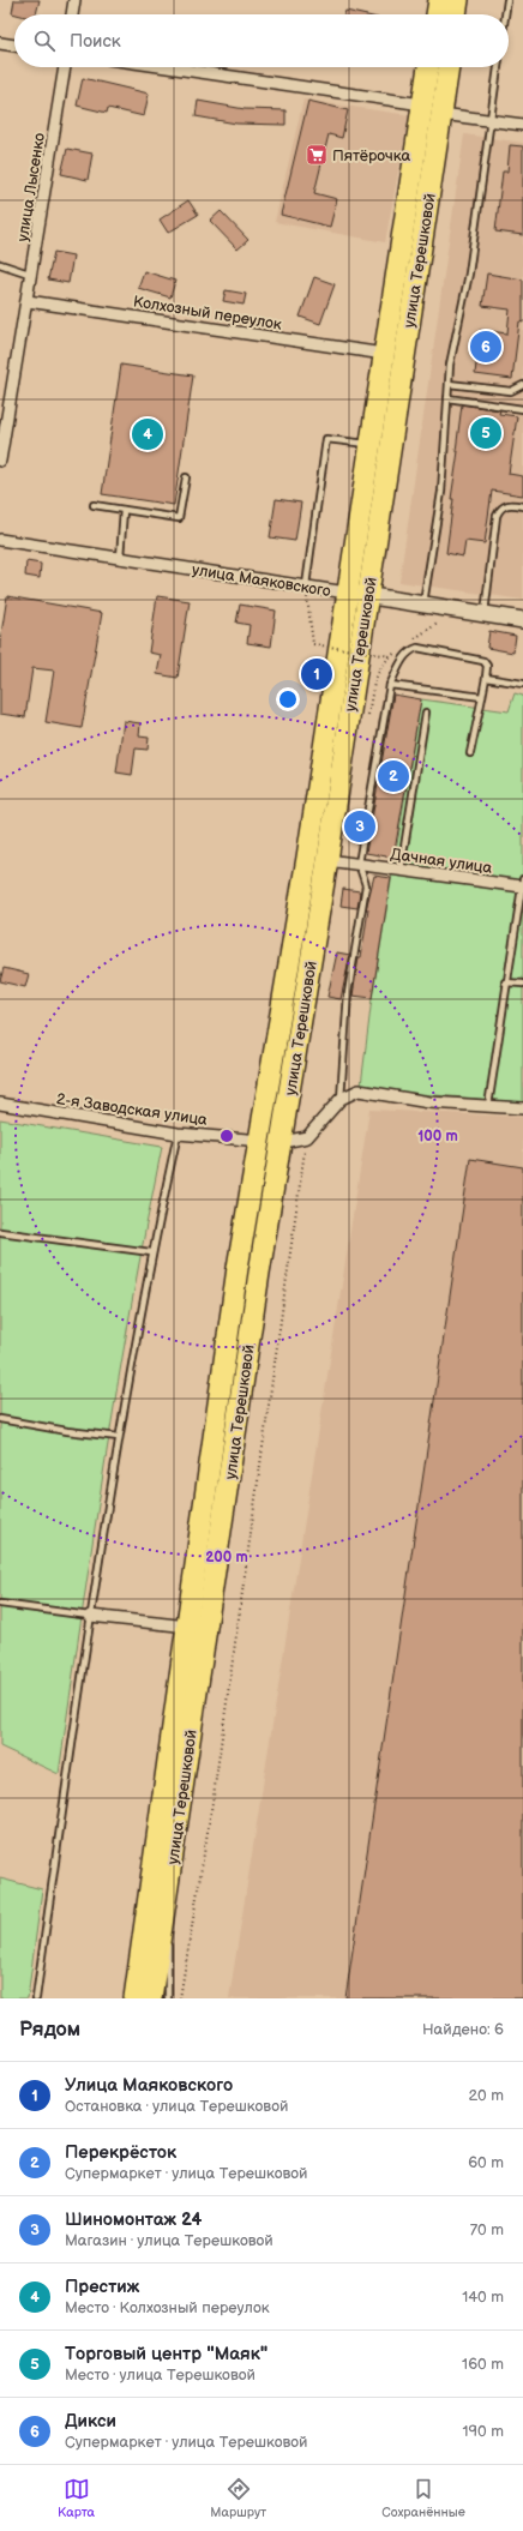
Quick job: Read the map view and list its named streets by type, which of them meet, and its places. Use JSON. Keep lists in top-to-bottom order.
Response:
{
  "streets": {
    "highway": ["улица Терешковой"],
    "street": [
      "улица Лысенко",
      "Колхозный переулок",
      "улица Маяковского",
      "Дачная улица",
      "2-я Заводская улица"
    ]
  },
  "crossings": [
    ["улица Лысенко", "Колхозный переулок"],
    ["улица Терешковой", "Колхозный переулок"],
    ["улица Терешковой", "улица Маяковского"],
    ["улица Терешковой", "Дачная улица"],
    ["улица Терешковой", "2-я Заводская улица"]
  ],
  "places": {
    "supermarket": ["Пятёрочка"]
  },
  "page": {
    "search": "Поиск",
    "pins": [
      "6",
      "5",
      "4",
      "1",
      "2",
      "3"
    ],
    "heading": ["Рядом", "Найдено: 6"],
    "list": [
      {
        "mark": "1",
        "name": "Улица Маяковского",
        "note": "Остановка · улица Терешковой",
        "value": "20 m"
      },
      {
        "mark": "2",
        "name": "Перекрёсток",
        "note": "Супермаркет · улица Терешковой",
        "value": "60 m"
      },
      {
        "mark": "3",
        "name": "Шиномонтаж 24",
        "note": "Магазин · улица Терешковой",
        "value": "70 m"
      },
      {
        "mark": "4",
        "name": "Престиж",
        "note": "Место · Колхозный переулок",
        "value": "140 m"
      },
      {
        "mark": "5",
        "name": "Торговый центр \"Маяк\"",
        "note": "Место · улица Терешковой",
        "value": "160 m"
      },
      {
        "mark": "6",
        "name": "Дикси",
        "note": "Супермаркет · улица Терешковой",
        "value": "190 m"
      }
    ],
    "nav": ["Карта", "Маршрут", "Сохранённые"]
  },
  "rings": ["100 m", "200 m"]
}
